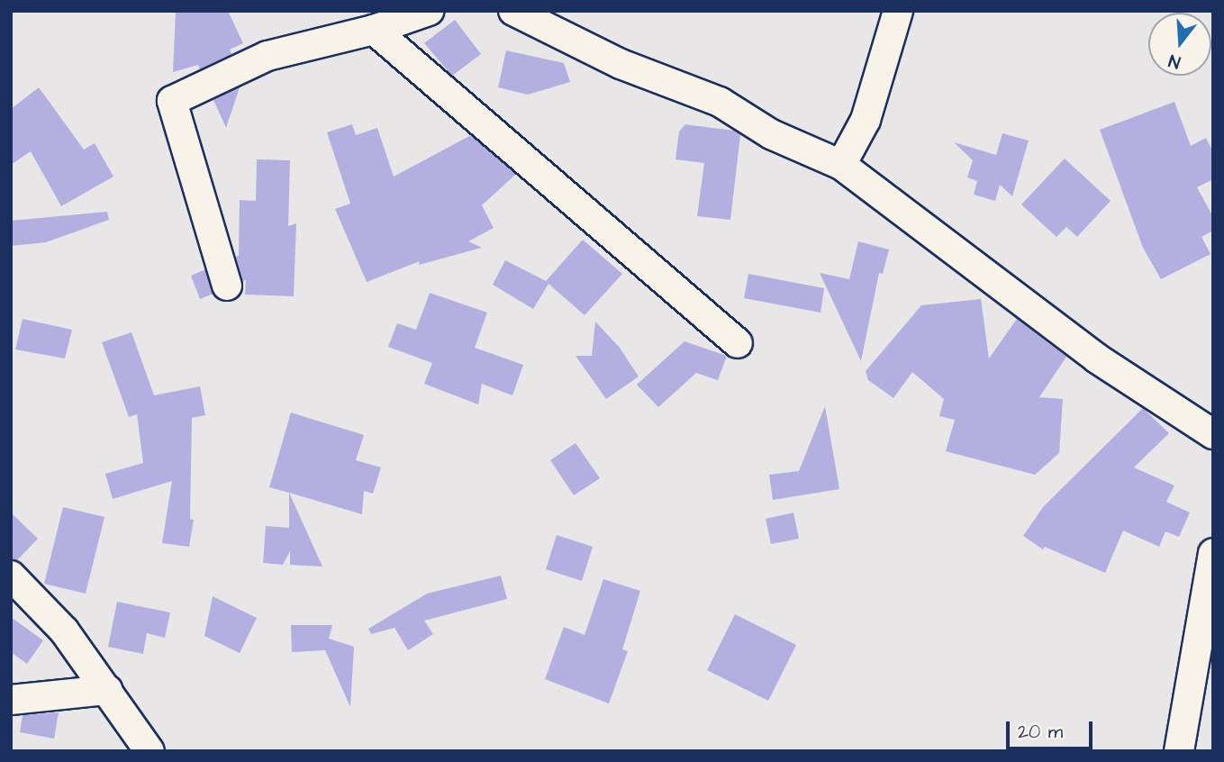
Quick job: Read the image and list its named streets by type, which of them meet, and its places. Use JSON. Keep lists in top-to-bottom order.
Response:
{
  "scale_bar": "20 m",
  "north": "bottom"
}
